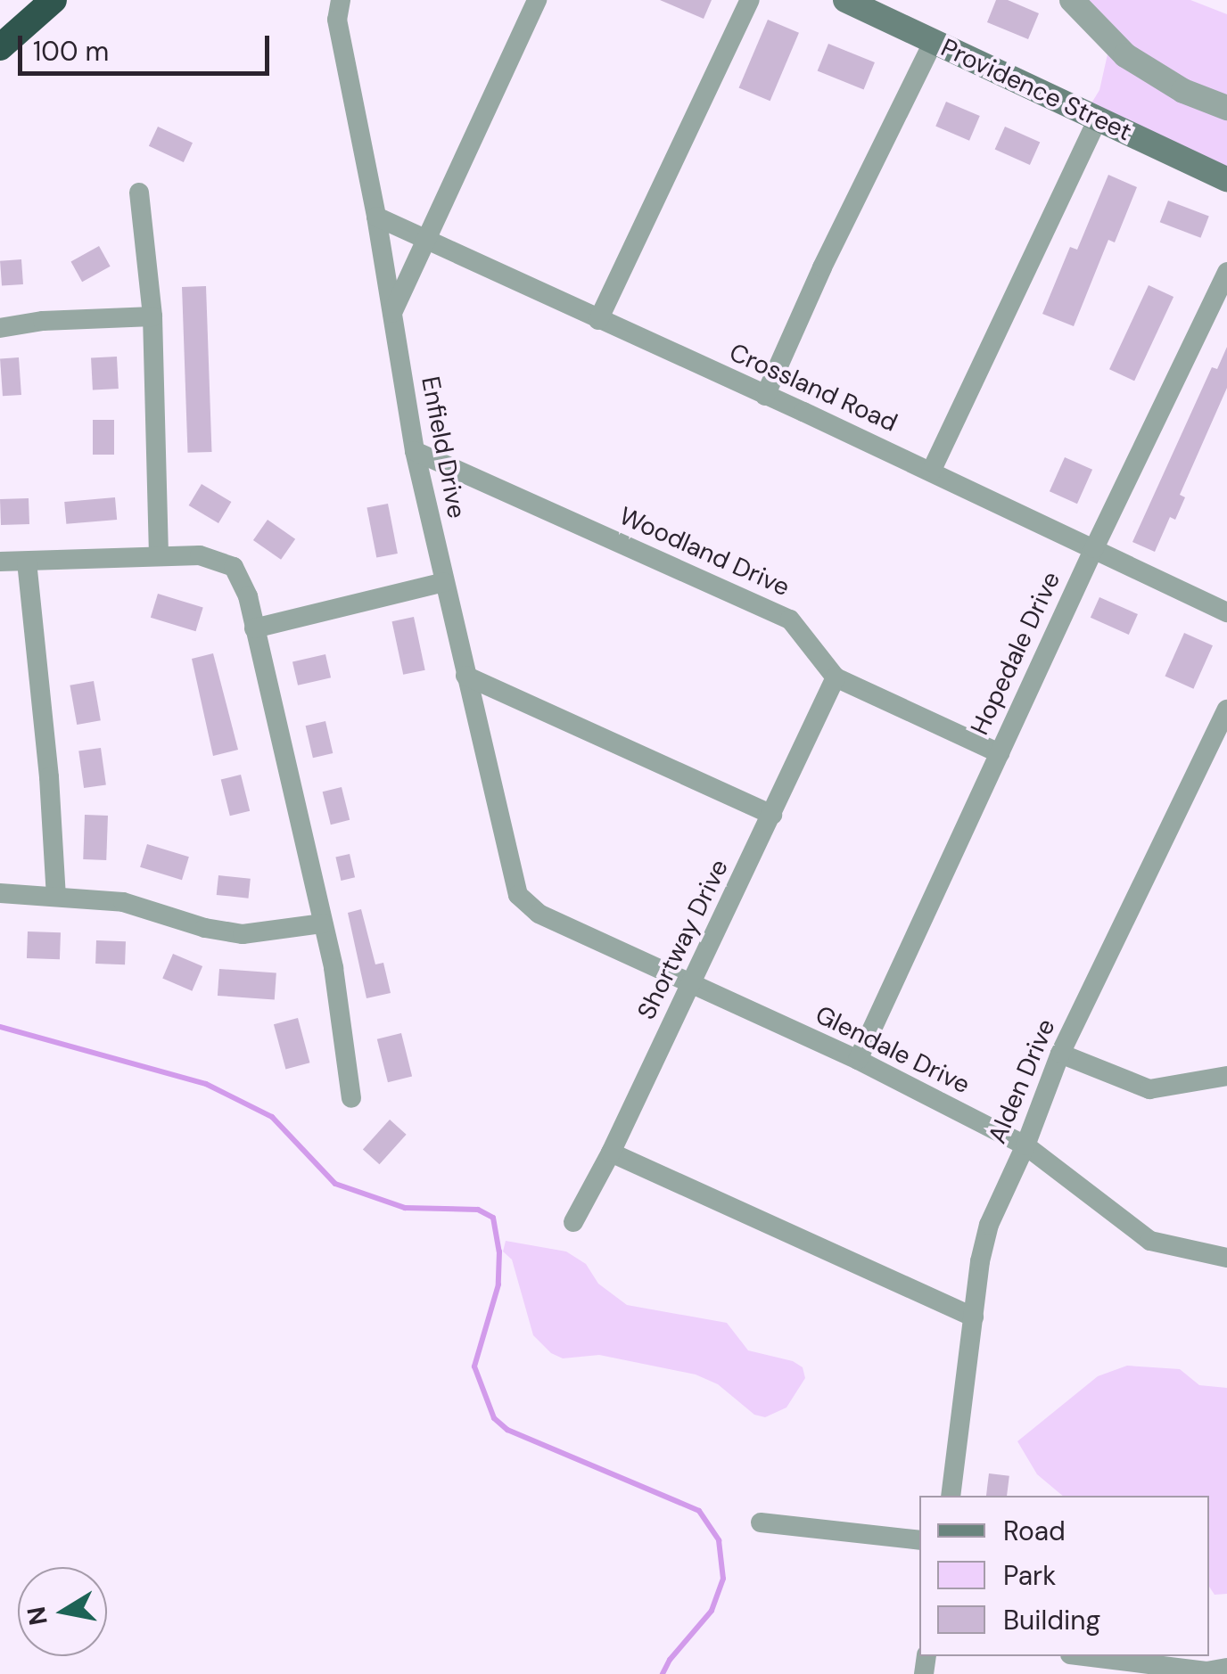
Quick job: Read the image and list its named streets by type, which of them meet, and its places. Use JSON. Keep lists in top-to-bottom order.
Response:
{
  "streets": {
    "main road": ["Providence Street"],
    "street": [
      "Crossland Road",
      "Enfield Drive",
      "Woodland Drive",
      "Hopedale Drive",
      "Shortway Drive",
      "Glendale Drive",
      "Alden Drive"
    ]
  },
  "crossings": [
    ["Crossland Road", "Enfield Drive"],
    ["Crossland Road", "Hopedale Drive"],
    ["Enfield Drive", "Woodland Drive"],
    ["Enfield Drive", "Glendale Drive"],
    ["Woodland Drive", "Hopedale Drive"],
    ["Woodland Drive", "Shortway Drive"],
    ["Hopedale Drive", "Glendale Drive"],
    ["Shortway Drive", "Glendale Drive"],
    ["Glendale Drive", "Alden Drive"]
  ],
  "legend": ["Road", "Park", "Building"],
  "scale_bar": "100 m",
  "north": "left"
}
